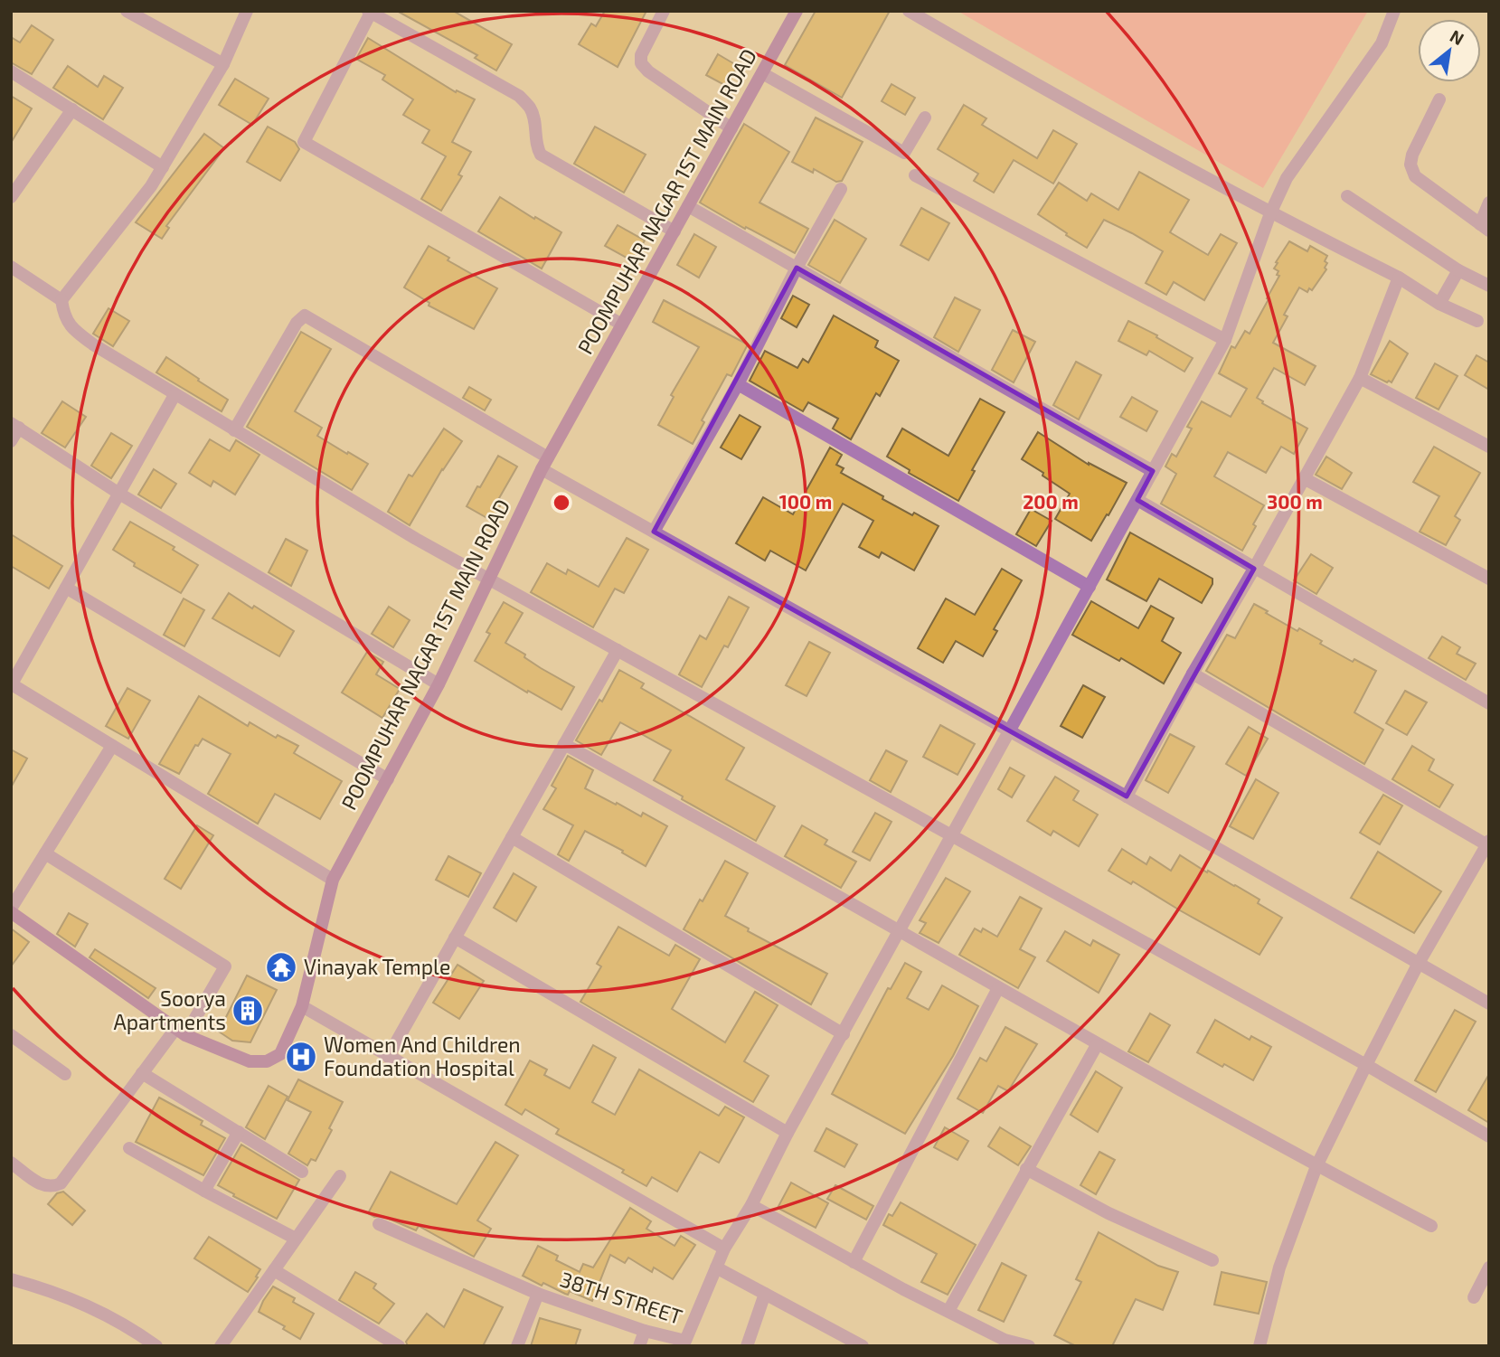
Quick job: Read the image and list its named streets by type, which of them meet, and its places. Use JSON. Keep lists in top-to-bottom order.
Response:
{
  "streets": {
    "main road": ["POOMPUHAR NAGAR 1ST MAIN ROAD"],
    "street": ["38TH STREET"]
  },
  "places": {
    "temple": ["Vinayak Temple"],
    "building": ["Soorya Apartments"],
    "hospital": ["Women And Children Foundation Hospital"]
  },
  "north": "top right",
  "rings": ["100 m", "200 m", "300 m"]
}
